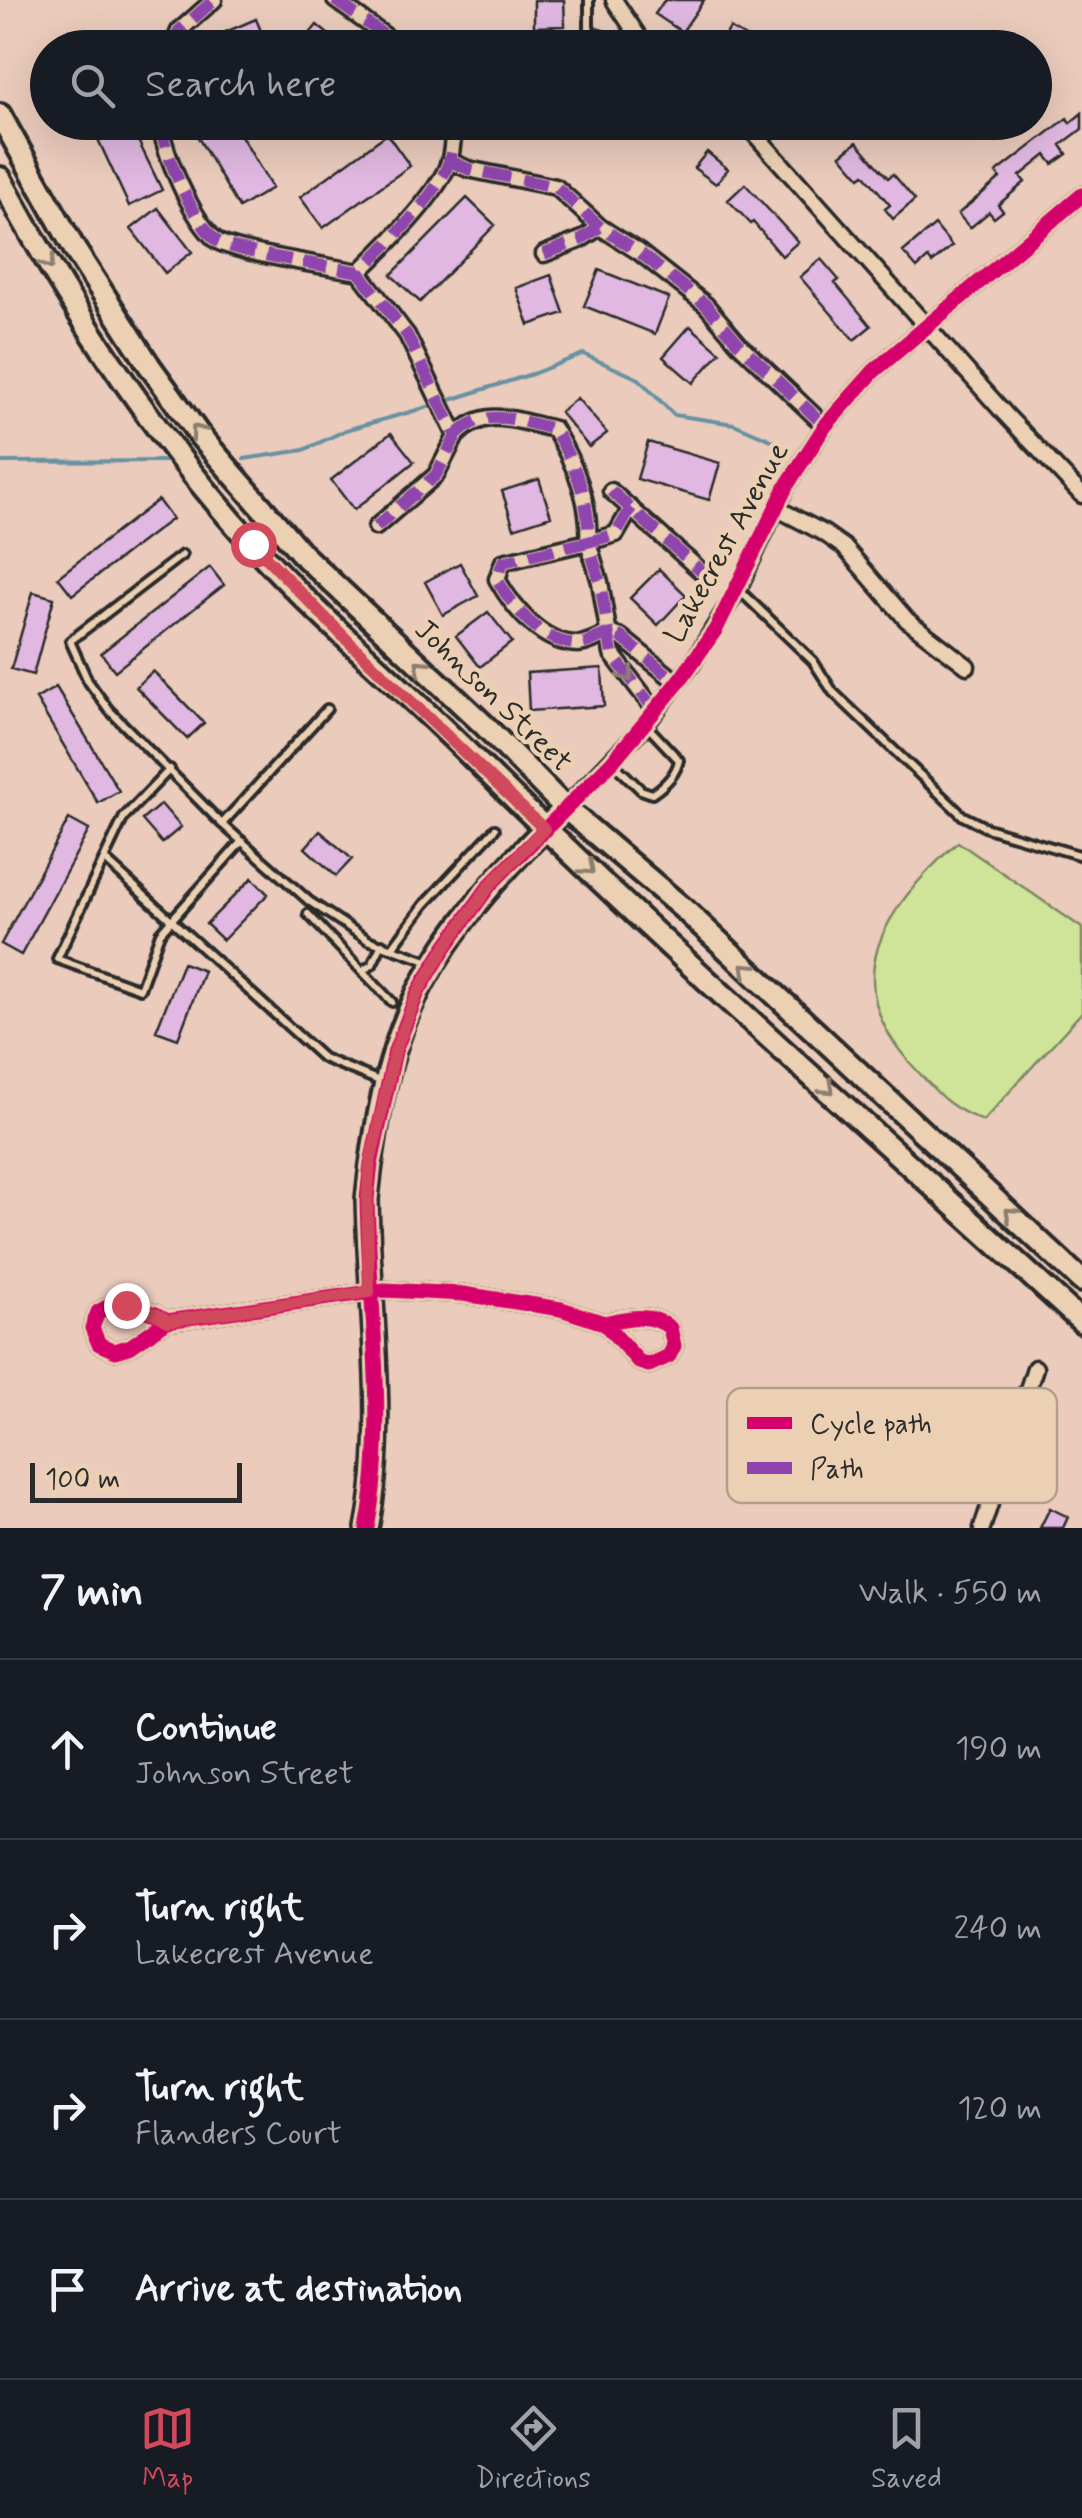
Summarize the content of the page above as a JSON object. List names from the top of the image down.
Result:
{
  "streets": {
    "main road": ["Lakecrest Avenue", "Johnson Street"]
  },
  "crossings": [
    ["Lakecrest Avenue", "Johnson Street"]
  ],
  "legend": ["Cycle path", "Path"],
  "scale_bar": "100 m",
  "page": {
    "search": "Search here",
    "scale": "100 m",
    "heading": ["7 min", "Walk · 550 m"],
    "list": [
      ["Continue", "Johnson Street", "190 m"],
      ["Turn right", "Lakecrest Avenue", "240 m"],
      ["Turn right", "Flanders Court", "120 m"],
      "Arrive at destination"
    ],
    "nav": ["Map", "Directions", "Saved"]
  }
}
